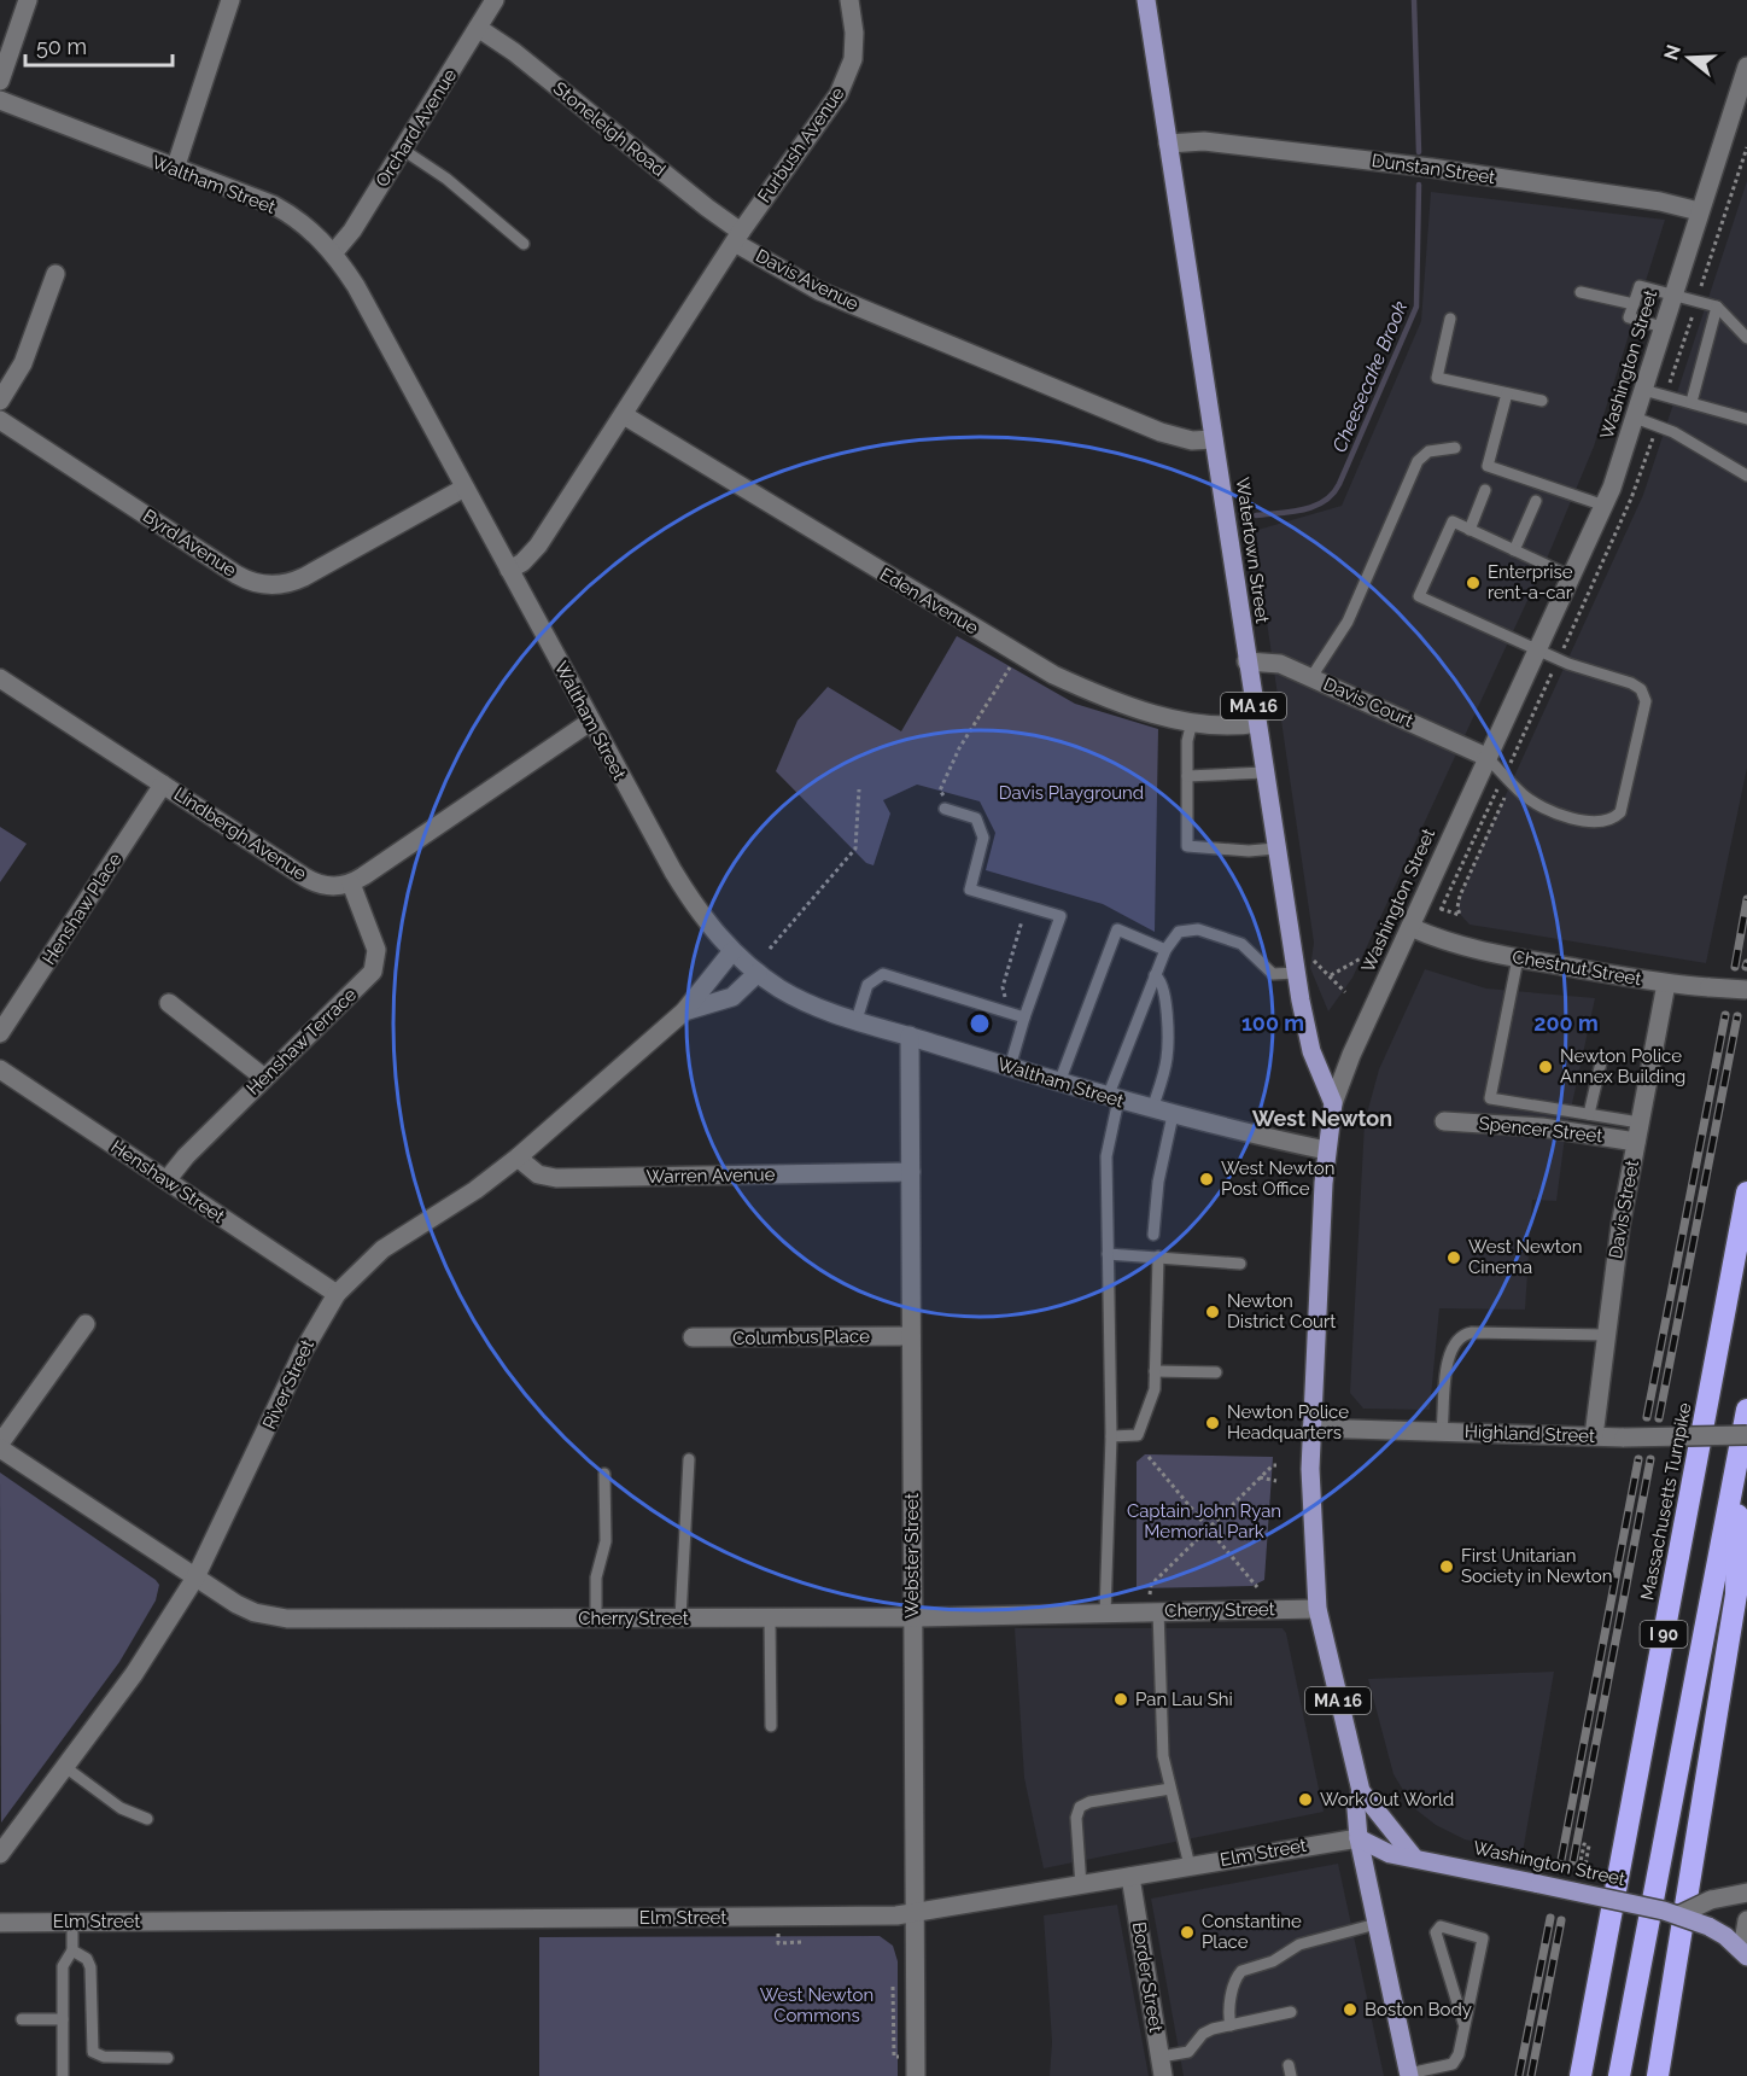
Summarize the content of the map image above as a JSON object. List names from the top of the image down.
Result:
{
  "streets": {
    "highway": ["Massachusetts Turnpike", "I 90"],
    "main road": ["Washington Street", "Watertown Street", "MA 16"],
    "street": [
      "Orchard Avenue",
      "Stoneleigh Road",
      "Furbush Avenue",
      "Dunstan Street",
      "Waltham Street",
      "Davis Avenue",
      "Byrd Avenue",
      "Eden Avenue",
      "Davis Court",
      "Lindbergh Avenue",
      "Henshaw Place",
      "Chestnut Street",
      "Henshaw Terrace",
      "Spencer Street",
      "Warren Avenue",
      "Henshaw Street",
      "Davis Street",
      "Columbus Place",
      "River Street",
      "Highland Street",
      "Webster Street",
      "Cherry Street",
      "Elm Street",
      "Border Street"
    ]
  },
  "crossings": [
    ["Orchard Avenue", "Stoneleigh Road"],
    ["Orchard Avenue", "Waltham Street"],
    ["Stoneleigh Road", "Furbush Avenue"],
    ["Stoneleigh Road", "Davis Avenue"],
    ["Furbush Avenue", "Davis Avenue"],
    ["Dunstan Street", "Washington Street"],
    ["Dunstan Street", "Watertown Street"],
    ["Waltham Street", "Davis Avenue"],
    ["Waltham Street", "Washington Street"],
    ["Waltham Street", "Byrd Avenue"],
    ["Waltham Street", "River Street"],
    ["Waltham Street", "Webster Street"],
    ["Davis Avenue", "Watertown Street"],
    ["Davis Avenue", "Eden Avenue"],
    ["Washington Street", "Watertown Street"],
    ["Washington Street", "Davis Court"],
    ["Washington Street", "Chestnut Street"],
    ["Washington Street", "Highland Street"],
    ["Washington Street", "Cherry Street"],
    ["Washington Street", "Elm Street"],
    ["Watertown Street", "Eden Avenue"],
    ["Watertown Street", "Davis Court"],
    ["Lindbergh Avenue", "Henshaw Place"],
    ["Lindbergh Avenue", "Henshaw Terrace"],
    ["Chestnut Street", "Davis Street"],
    ["Henshaw Terrace", "Henshaw Street"],
    ["Spencer Street", "Davis Street"],
    ["Warren Avenue", "River Street"],
    ["Warren Avenue", "Webster Street"],
    ["Henshaw Street", "River Street"],
    ["Davis Street", "Highland Street"],
    ["Columbus Place", "Webster Street"],
    ["River Street", "Cherry Street"],
    ["Webster Street", "Cherry Street"],
    ["Webster Street", "Elm Street"],
    ["Elm Street", "Border Street"]
  ],
  "districts": ["West Newton"],
  "water": ["Cheesecake Brook"],
  "parks": ["Davis Playground", "Captain John Ryan Memorial Park", "West Newton Commons"],
  "places": [
    "Enterprise rent-a-car",
    "Newton Police Annex Building",
    "West Newton Post Office",
    "West Newton Cinema",
    "Newton District Court",
    "Newton Police Headquarters",
    "First Unitarian Society in Newton",
    "Pan Lau Shi",
    "Work Out World",
    "Constantine Place",
    "Boston Body"
  ],
  "scale_bar": "50 m",
  "north": "left",
  "rings": ["100 m", "200 m"]
}
